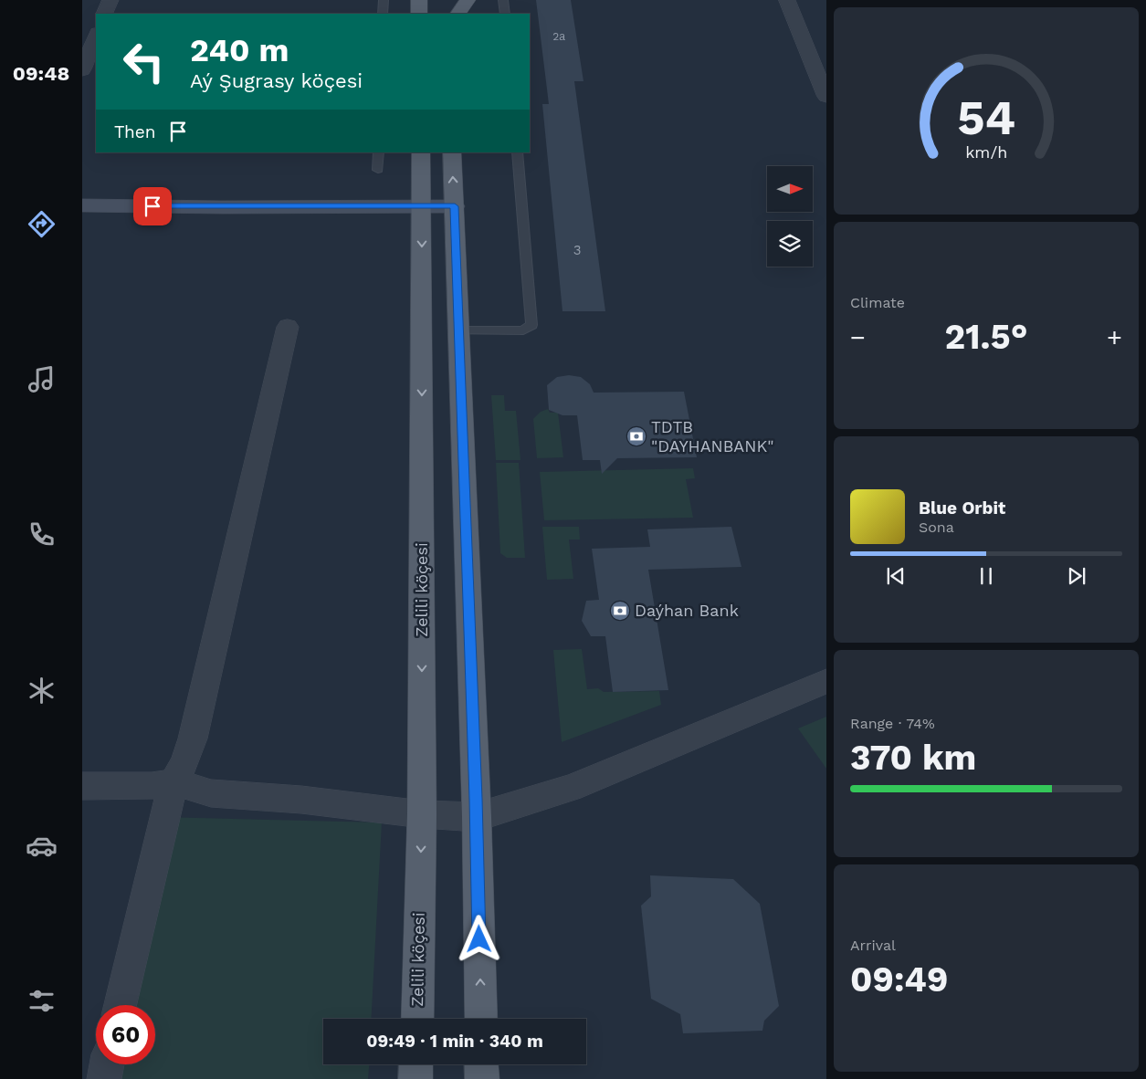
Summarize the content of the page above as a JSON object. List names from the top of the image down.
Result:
{
  "streets": {
    "main road": ["Zelili köçesi"]
  },
  "places": {
    "bank": ["TDTB \"DAYHANBANK\"", "Daýhan Bank"]
  },
  "house_numbers": ["2а", "3"],
  "north": "right",
  "page": {
    "tabs": "09:48",
    "turn": ["240 m", "Aý Şugrasy köçesi"],
    "then": "Then",
    "tile": [
      "Climate",
      ["Range · 74%", "370 km"],
      ["Arrival", "09:49"]
    ],
    "heat": ["−", "21.5°", "+"],
    "song": ["Blue Orbit", "Sona"],
    "limit": "60",
    "trip": "09:49 · 1 min · 340 m",
    "gauge": ["54", "km/h"]
  }
}
